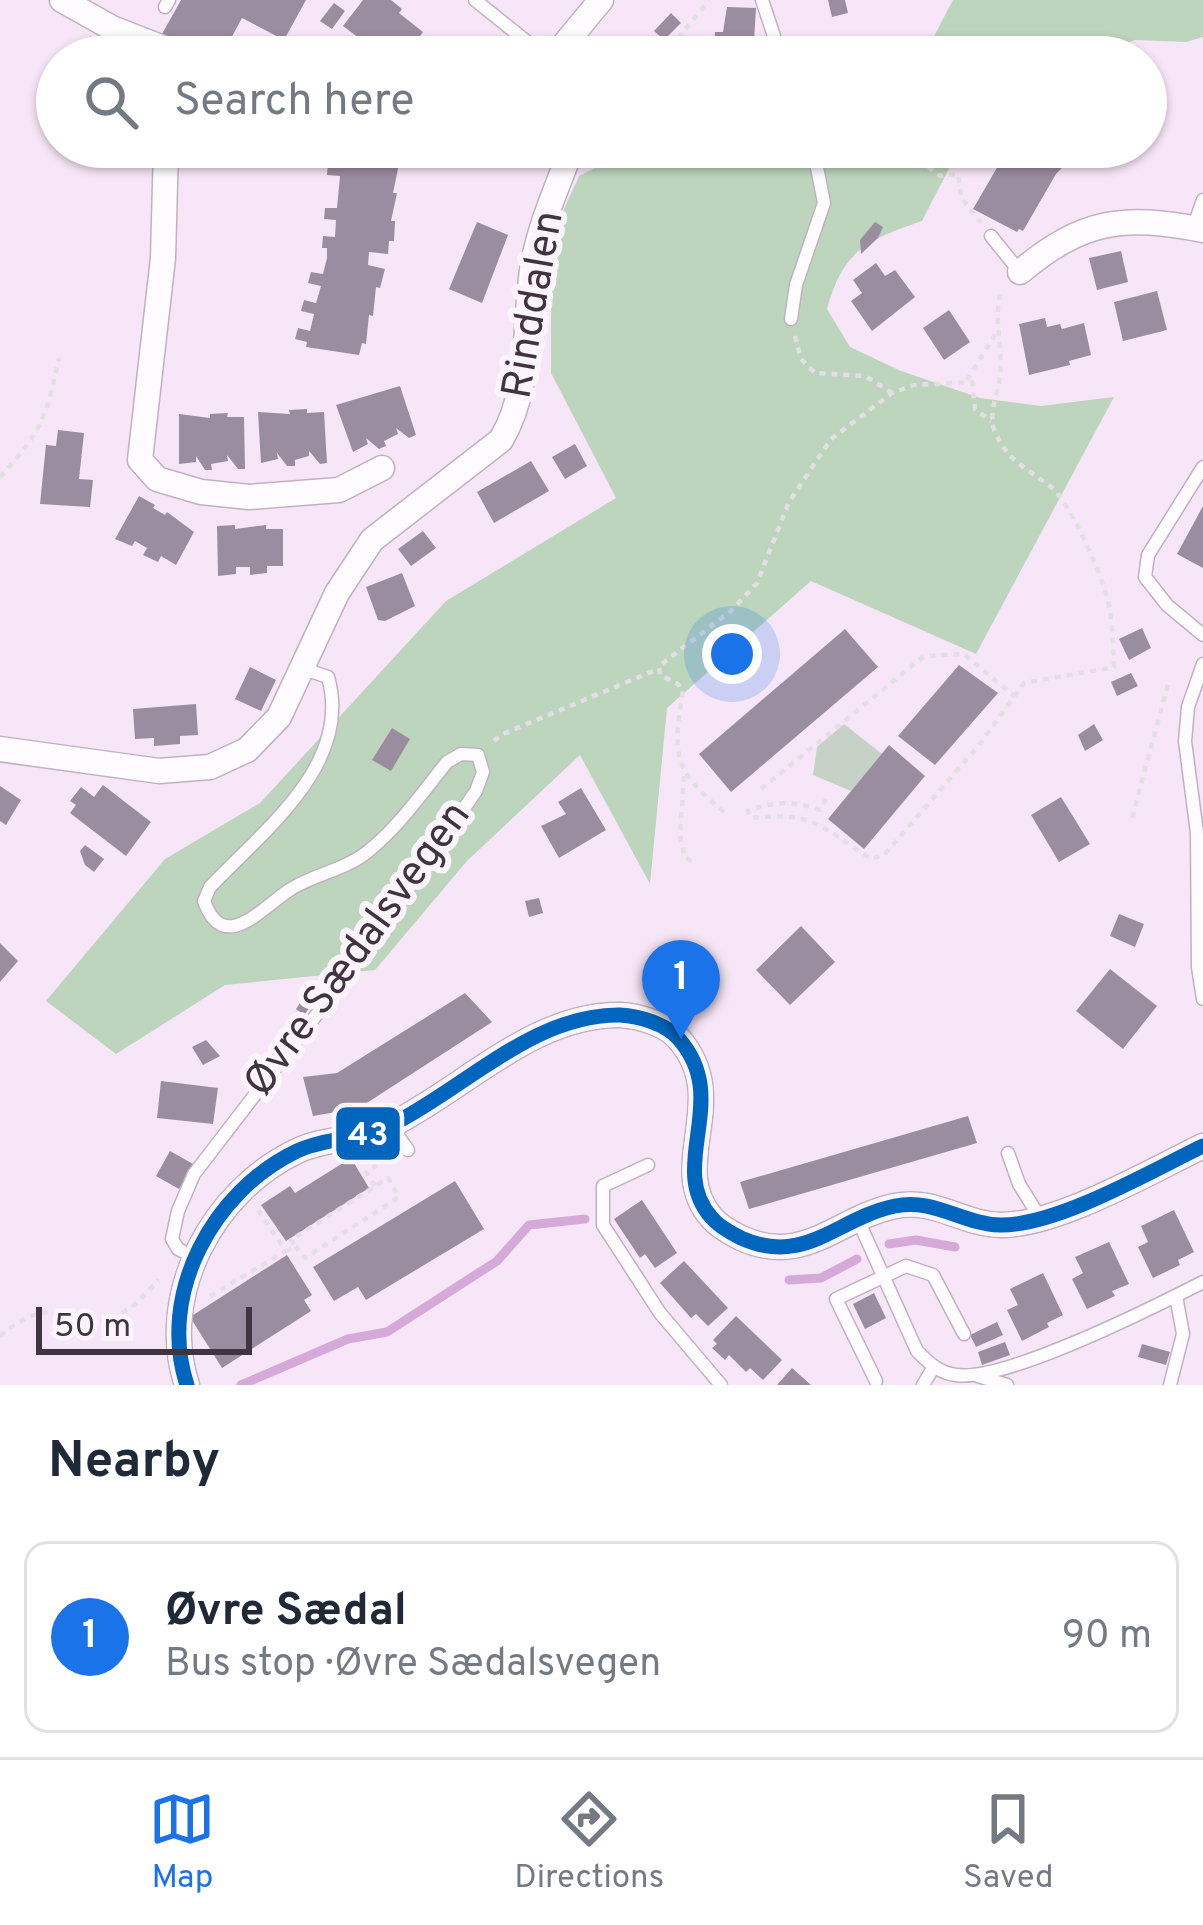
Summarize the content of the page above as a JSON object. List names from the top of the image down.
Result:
{
  "streets": {
    "street": ["Rinddalen", "Øvre Sædalsvegen"]
  },
  "crossings": [
    ["Rinddalen", "Øvre Sædalsvegen"]
  ],
  "lines": ["transit line 43"],
  "scale_bar": "50 m",
  "page": {
    "search": "Search here",
    "pins": "1",
    "scale": "50 m",
    "heading": "Nearby",
    "list": [
      {
        "mark": "1",
        "name": "Øvre Sædal",
        "note": "Bus stop · Øvre Sædalsvegen",
        "value": "90 m"
      }
    ],
    "nav": ["Map", "Directions", "Saved"]
  }
}
